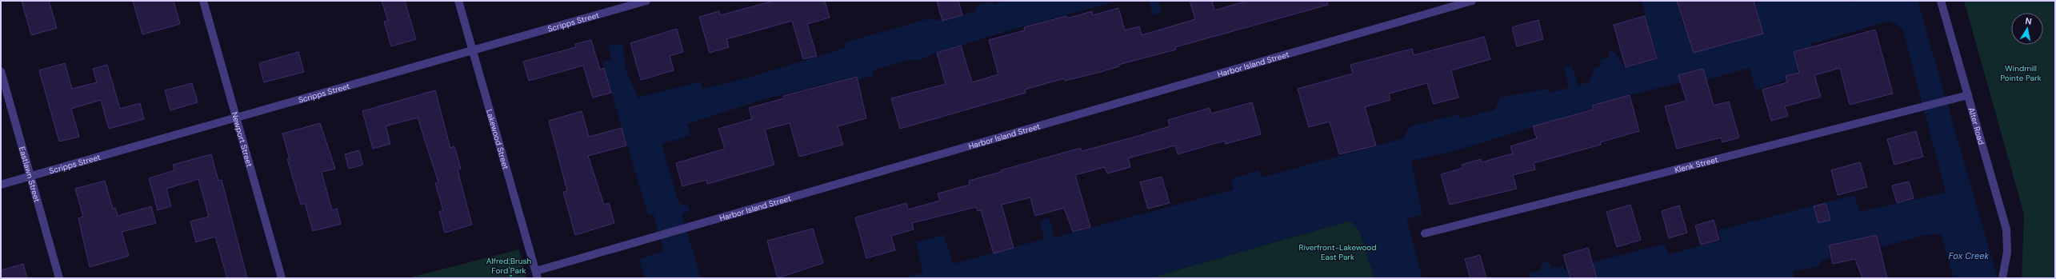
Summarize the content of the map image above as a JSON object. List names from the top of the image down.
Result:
{
  "streets": {
    "street": [
      "Scripps Street",
      "Harbor Island Street",
      "Alter Road",
      "Newport Street",
      "Lakewood Street",
      "Klenk Street",
      "Eastlawn Street"
    ]
  },
  "crossings": [
    ["Scripps Street", "Newport Street"],
    ["Scripps Street", "Lakewood Street"],
    ["Scripps Street", "Eastlawn Street"],
    ["Harbor Island Street", "Lakewood Street"],
    ["Alter Road", "Klenk Street"]
  ],
  "water": ["Fox Creek"],
  "parks": ["Windmill Pointe Park", "Riverfront-Lakewood East Park", "Alfred Brush Ford Park"],
  "north": "top"
}
